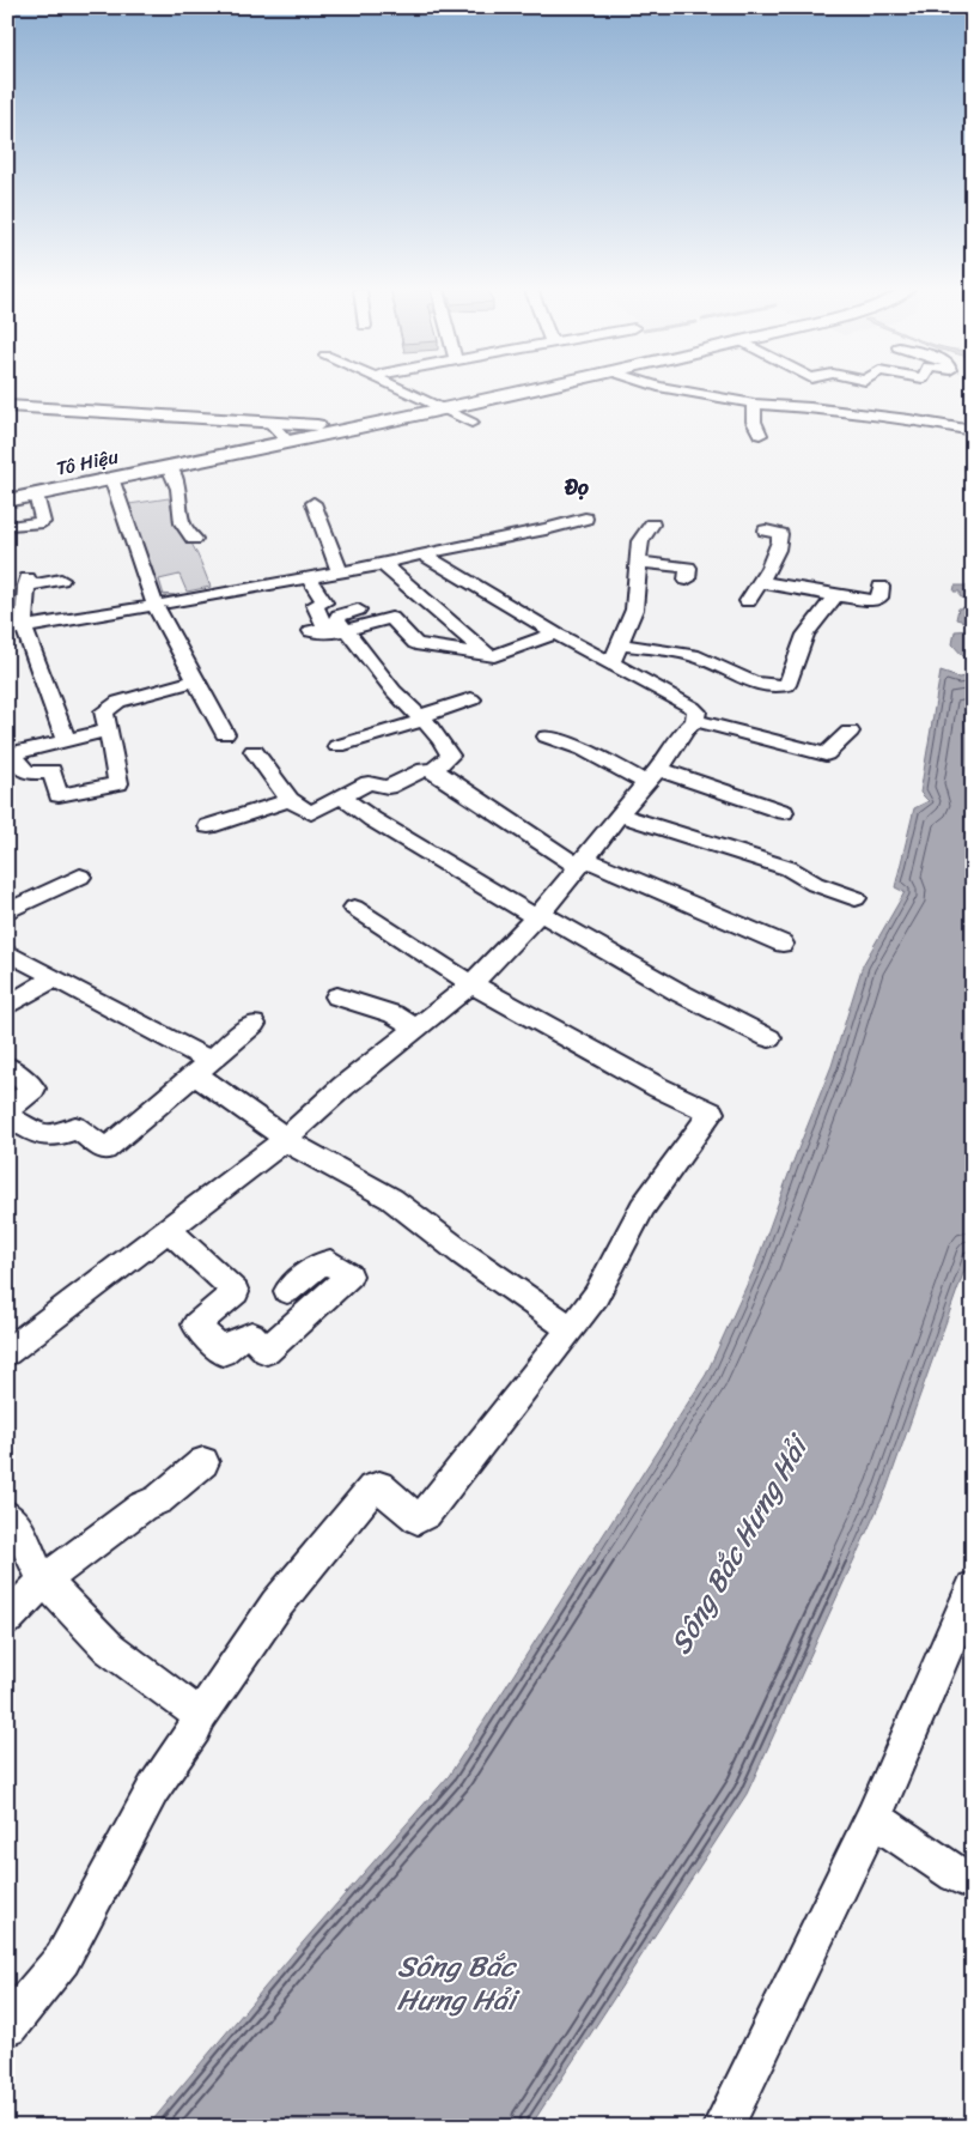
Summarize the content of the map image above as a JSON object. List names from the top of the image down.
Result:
{
  "streets": {
    "main road": ["Tô Hiệu"]
  },
  "districts": ["Đọ"],
  "water": ["Sông Bắc Hưng Hải"]
}
